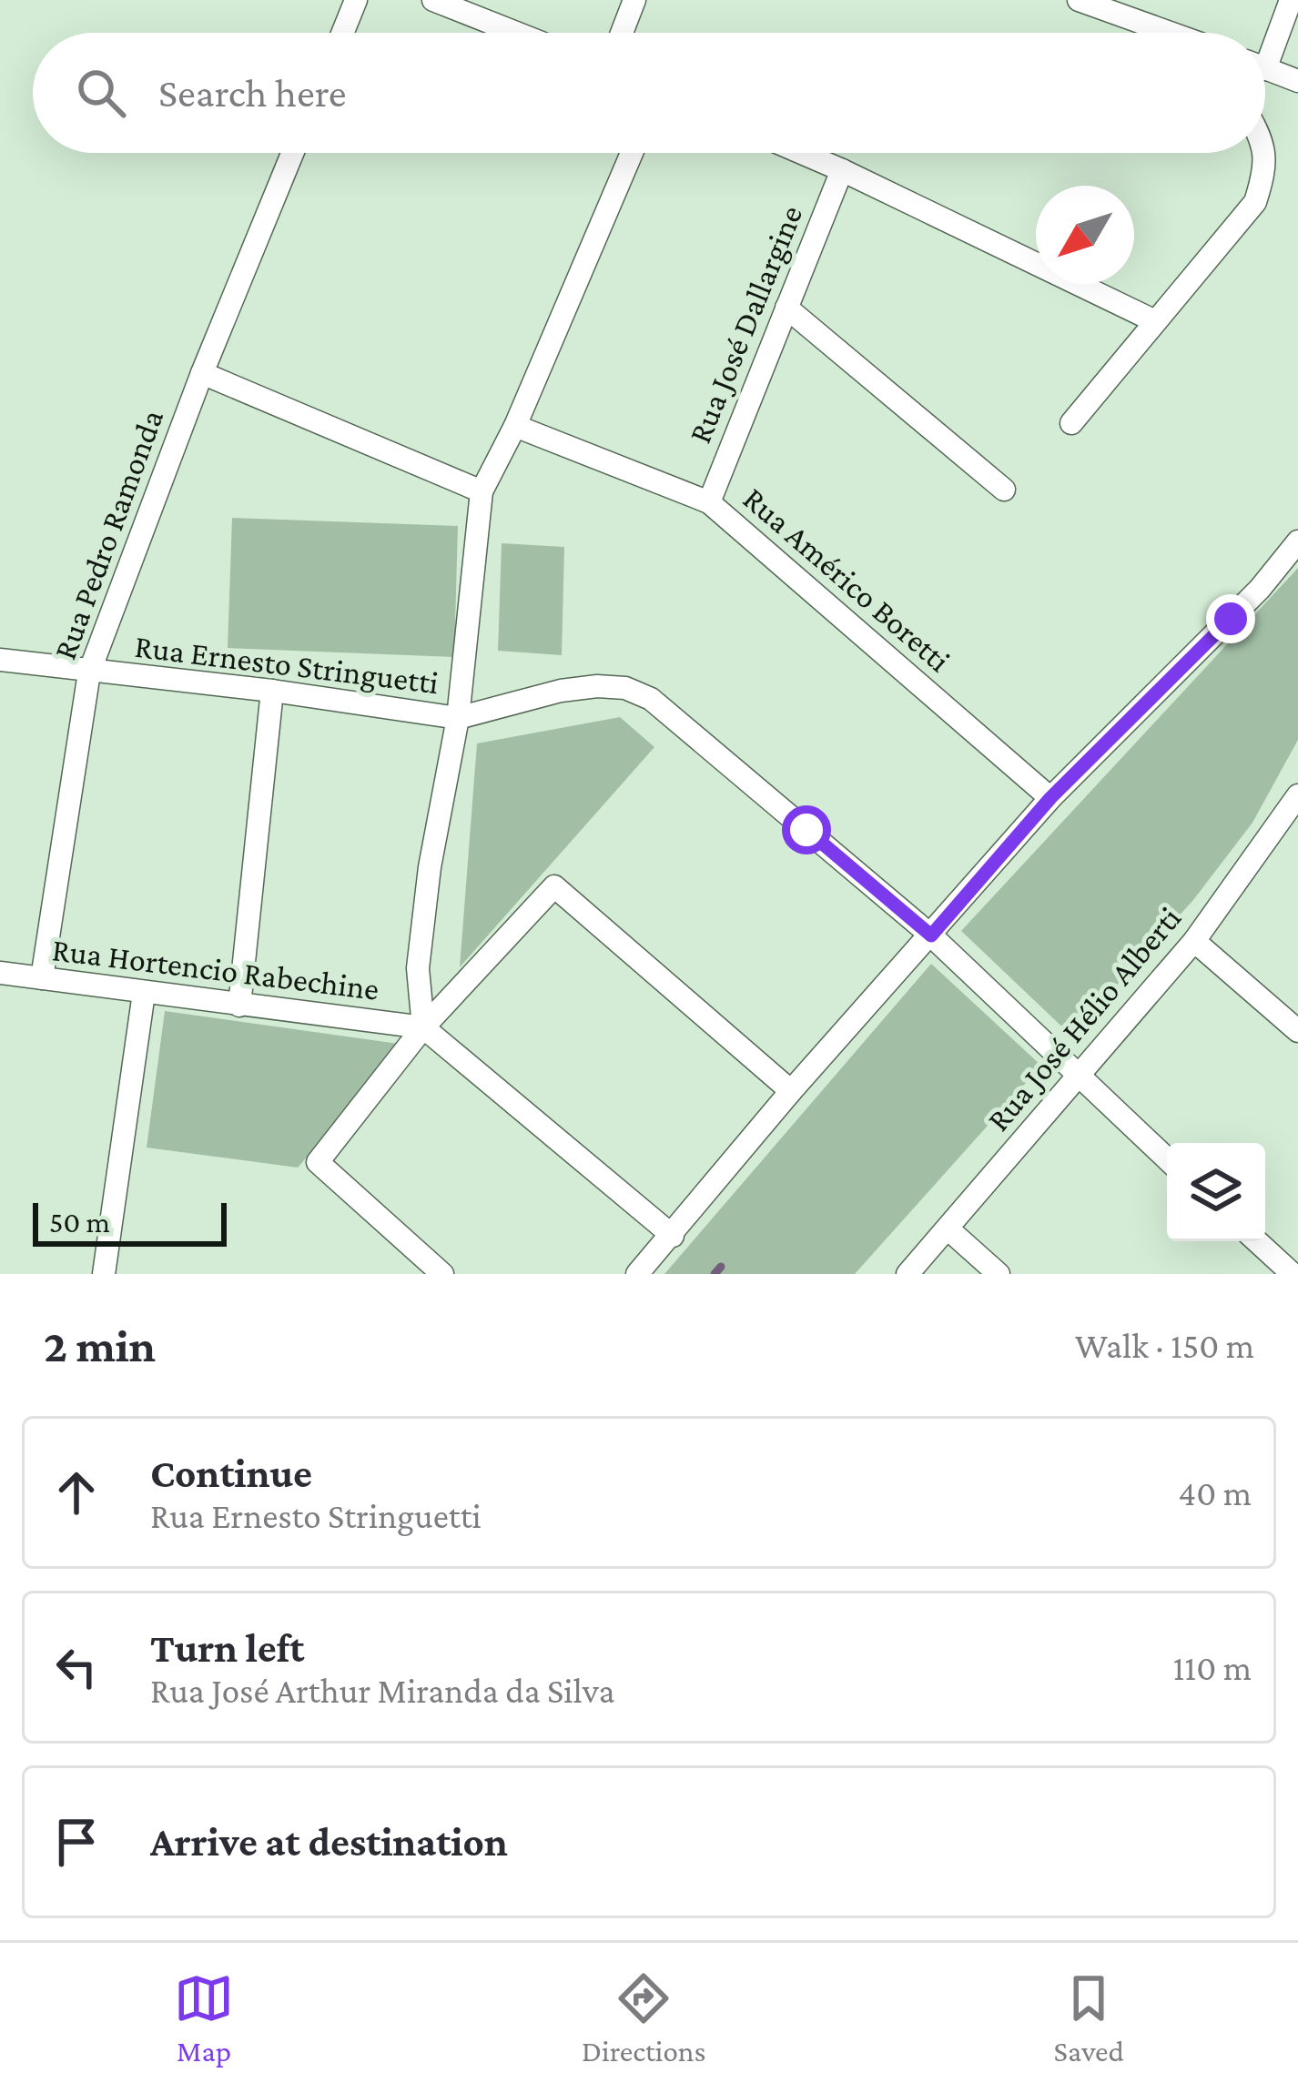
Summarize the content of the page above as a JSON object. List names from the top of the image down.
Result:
{
  "streets": {
    "street": [
      "Rua José Dallargine",
      "Rua Pedro Ramonda",
      "Rua Américo Boretti",
      "Rua Ernesto Stringuetti",
      "Rua Hortencio Rabechine",
      "Rua José Hélio Alberti"
    ]
  },
  "crossings": [
    ["Rua José Dallargine", "Rua Américo Boretti"],
    ["Rua Pedro Ramonda", "Rua Ernesto Stringuetti"],
    ["Rua Pedro Ramonda", "Rua Hortencio Rabechine"],
    ["Rua Ernesto Stringuetti", "Rua José Hélio Alberti"]
  ],
  "scale_bar": "50 m",
  "north": "bottom left",
  "page": {
    "search": "Search here",
    "scale": "50 m",
    "heading": ["2 min", "Walk · 150 m"],
    "list": [
      ["Continue", "Rua Ernesto Stringuetti", "40 m"],
      ["Turn left", "Rua José Arthur Miranda da Silva", "110 m"],
      "Arrive at destination"
    ],
    "nav": ["Map", "Directions", "Saved"]
  }
}
